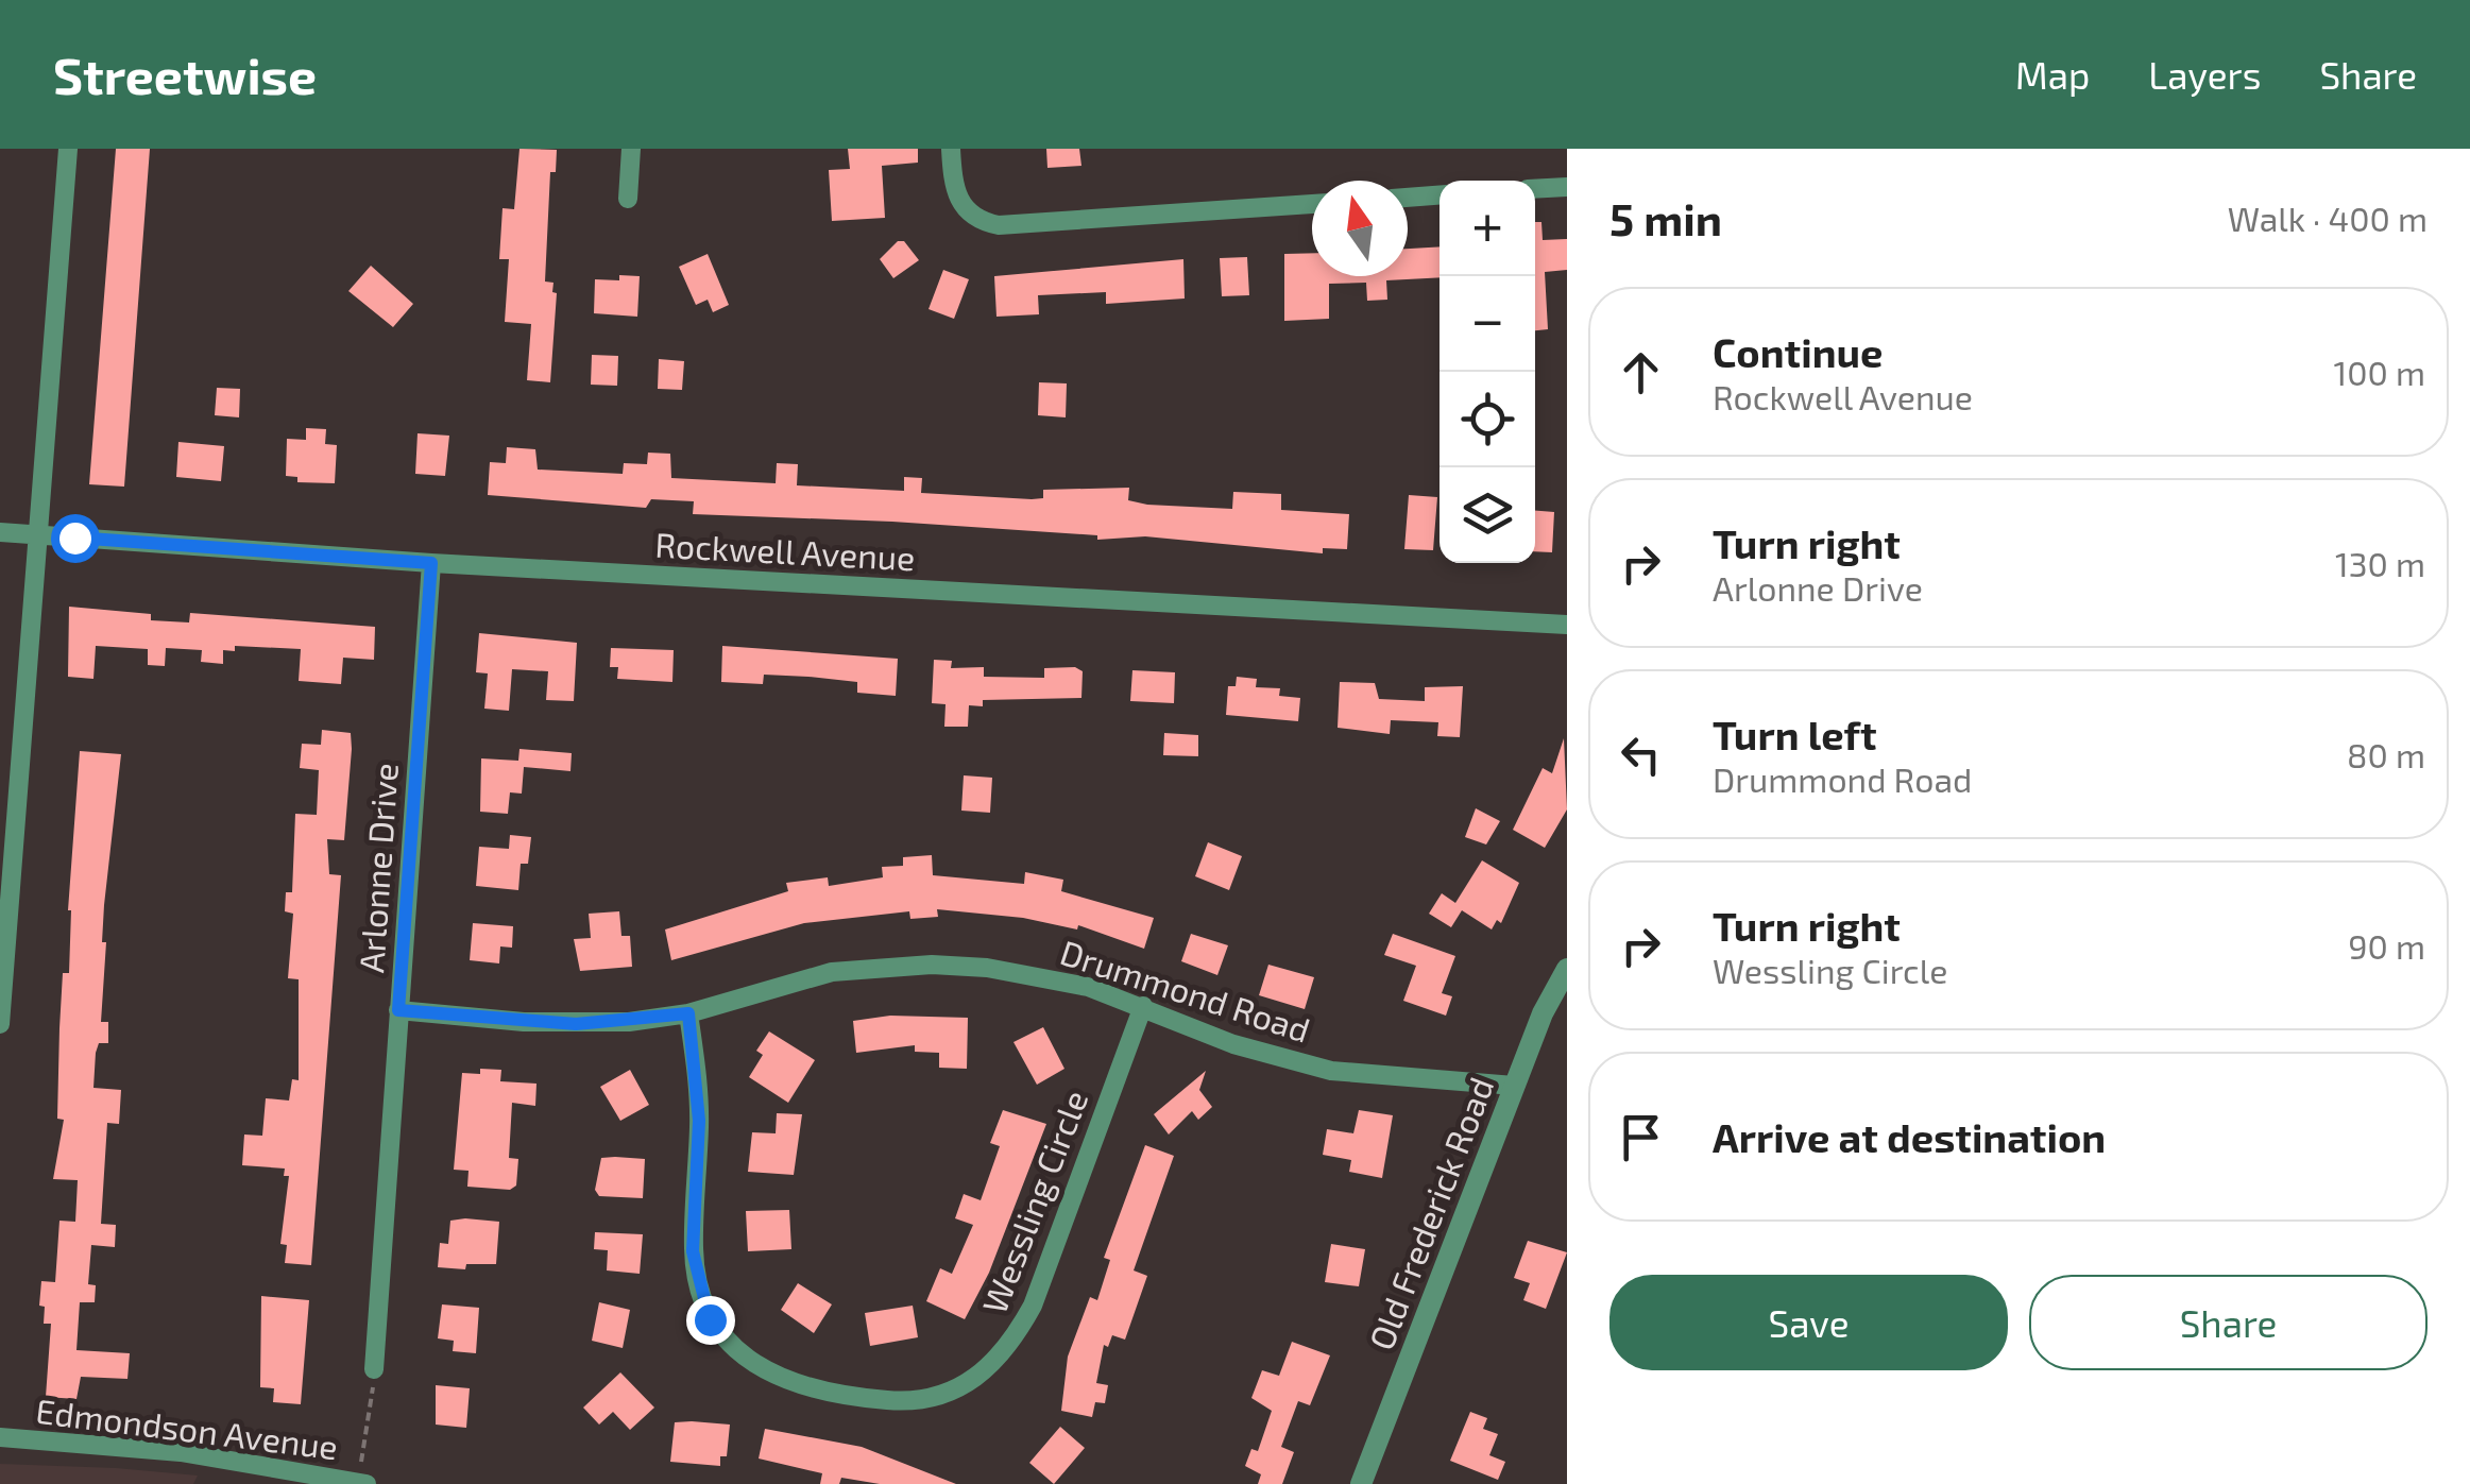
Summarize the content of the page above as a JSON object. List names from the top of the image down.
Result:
{
  "streets": {
    "street": [
      "Rockwell Avenue",
      "Arlonne Drive",
      "Drummond Road",
      "Wessling Circle",
      "Old Frederick Road",
      "Edmondson Avenue"
    ]
  },
  "crossings": [
    ["Rockwell Avenue", "Arlonne Drive"],
    ["Arlonne Drive", "Drummond Road"],
    ["Drummond Road", "Wessling Circle"],
    ["Drummond Road", "Old Frederick Road"]
  ],
  "north": "top",
  "page": {
    "header": "Streetwise",
    "nav": ["Map", "Layers", "Share"],
    "heading": ["5 min", "Walk · 400 m"],
    "map_buttons": ["+", "−"],
    "list": [
      ["Continue", "Rockwell Avenue", "100 m"],
      ["Turn right", "Arlonne Drive", "130 m"],
      ["Turn left", "Drummond Road", "80 m"],
      ["Turn right", "Wessling Circle", "90 m"],
      "Arrive at destination"
    ],
    "buttons": ["Save", "Share"]
  }
}
